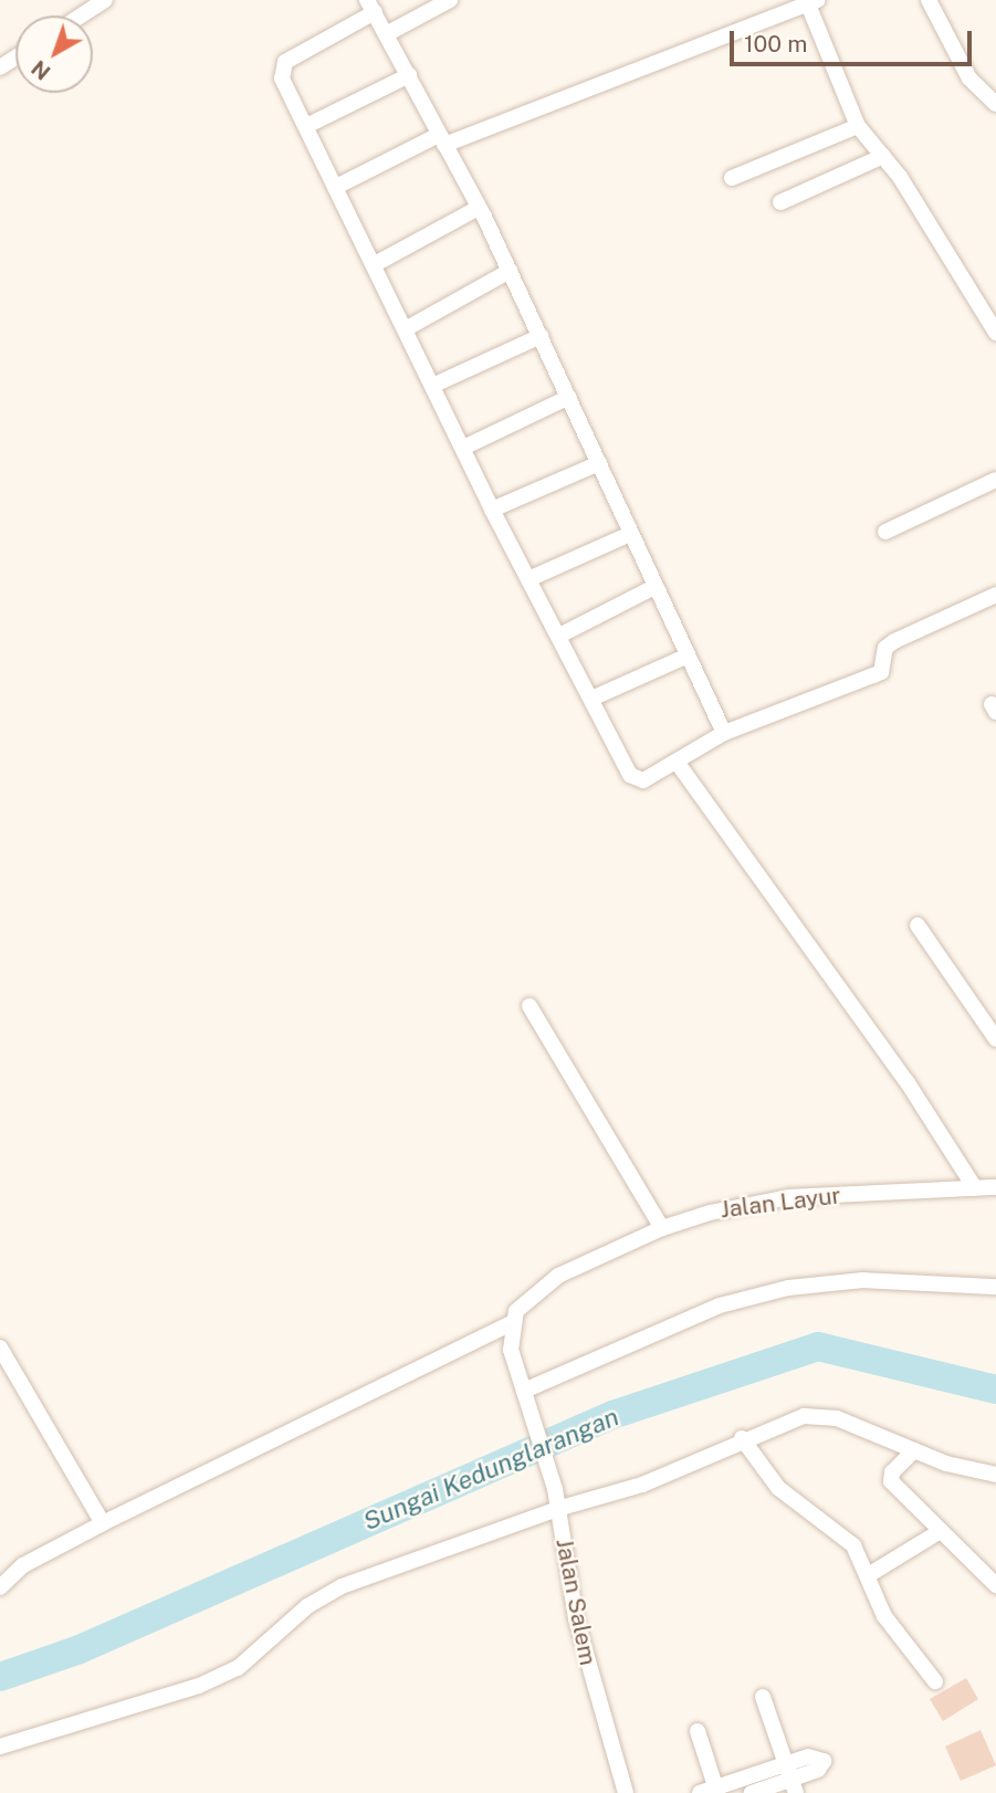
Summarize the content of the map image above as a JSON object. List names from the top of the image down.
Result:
{
  "streets": {
    "street": ["Jalan Layur", "Jalan Salem"]
  },
  "crossings": [
    ["Jalan Layur", "Jalan Salem"]
  ],
  "water": ["Sungai Kedunglarangan"],
  "scale_bar": "100 m",
  "north": "bottom left"
}
